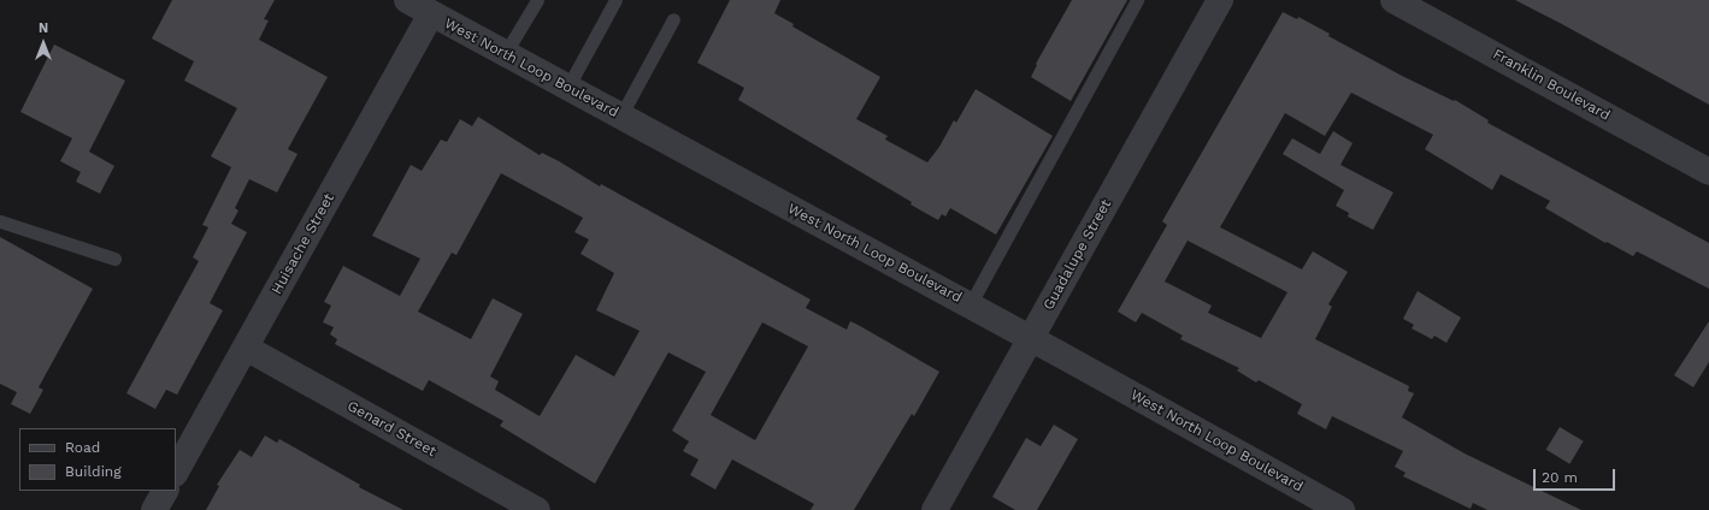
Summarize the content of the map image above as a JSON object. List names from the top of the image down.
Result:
{
  "streets": {
    "street": [
      "West North Loop Boulevard",
      "Franklin Boulevard",
      "Huisache Street",
      "Guadalupe Street",
      "Genard Street"
    ]
  },
  "crossings": [
    ["West North Loop Boulevard", "Huisache Street"],
    ["West North Loop Boulevard", "Guadalupe Street"],
    ["Huisache Street", "Genard Street"]
  ],
  "legend": ["Road", "Building"],
  "scale_bar": "20 m",
  "north": "top"
}
